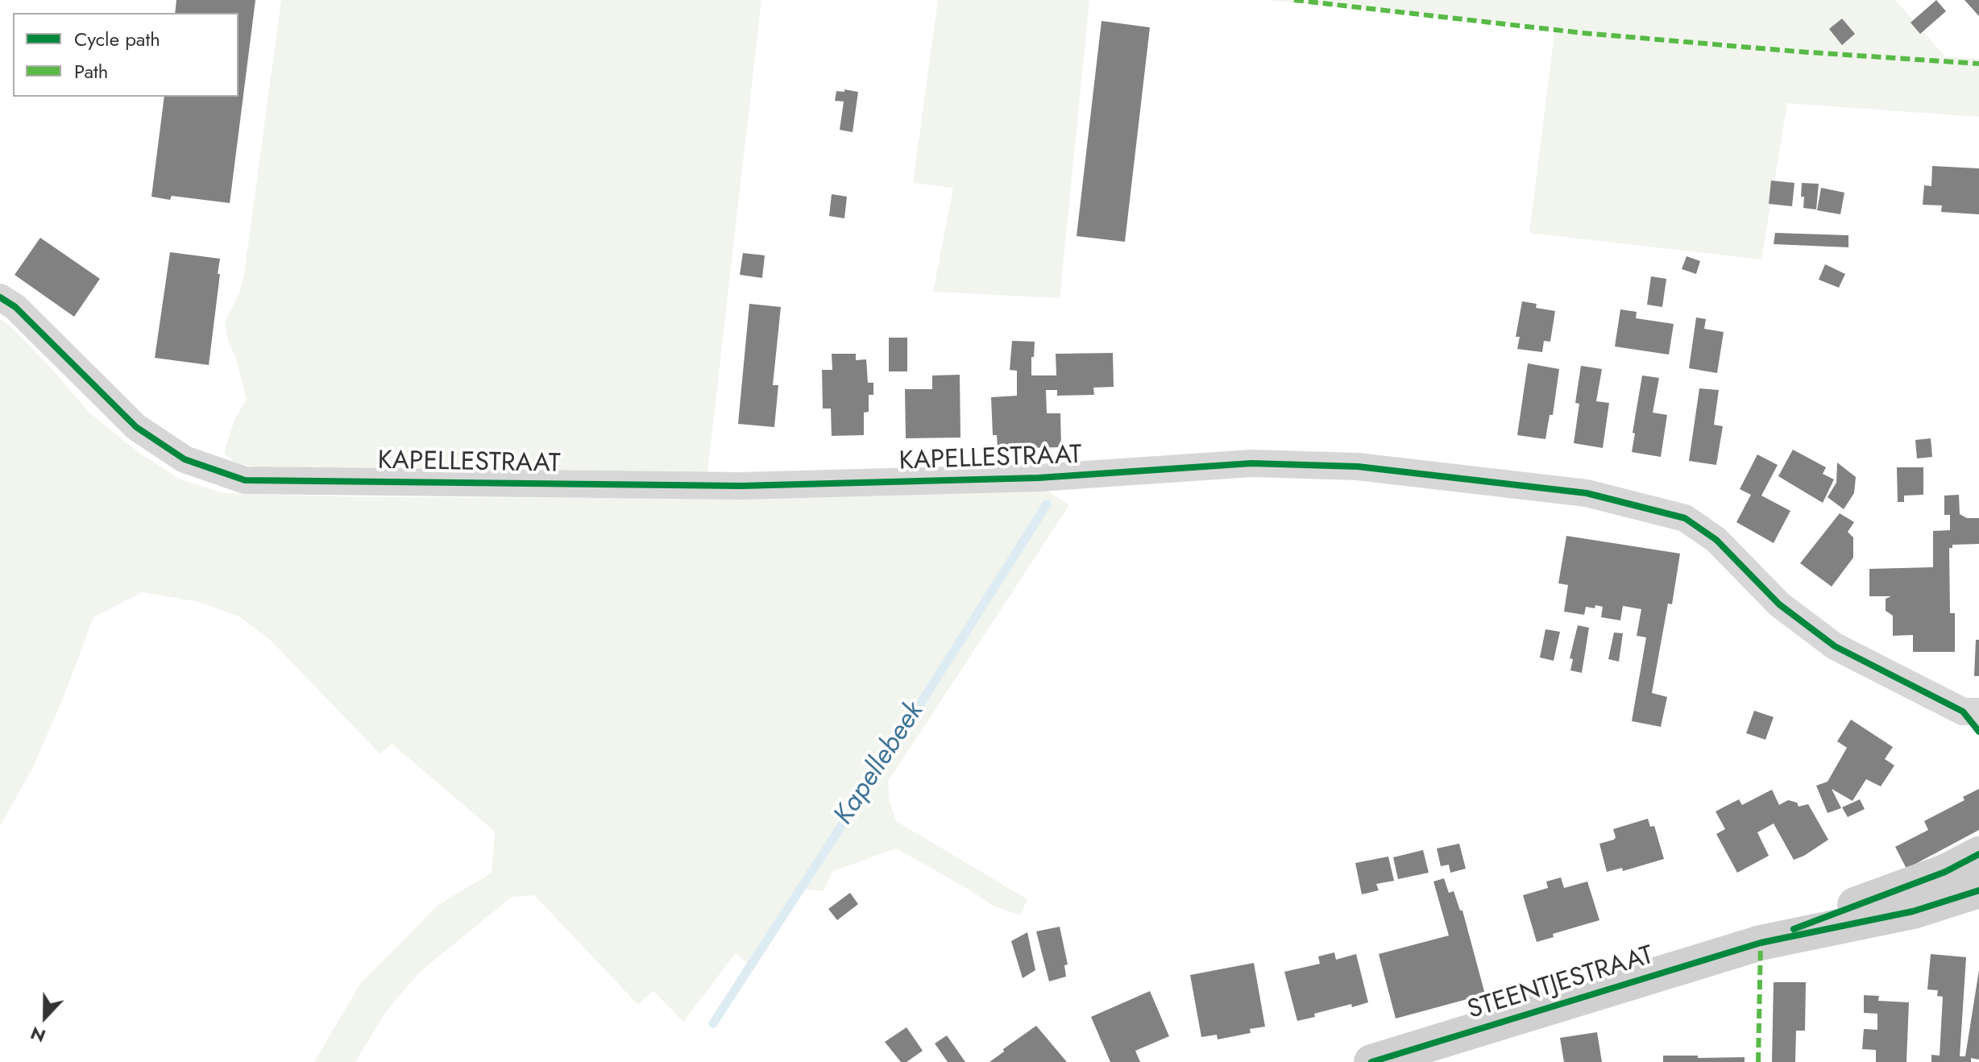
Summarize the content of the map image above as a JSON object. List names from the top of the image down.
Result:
{
  "streets": {
    "street": ["KAPELLESTRAAT", "STEENTJESTRAAT"]
  },
  "water": ["Kapellebeek"],
  "legend": ["Cycle path", "Path"],
  "north": "bottom"
}
